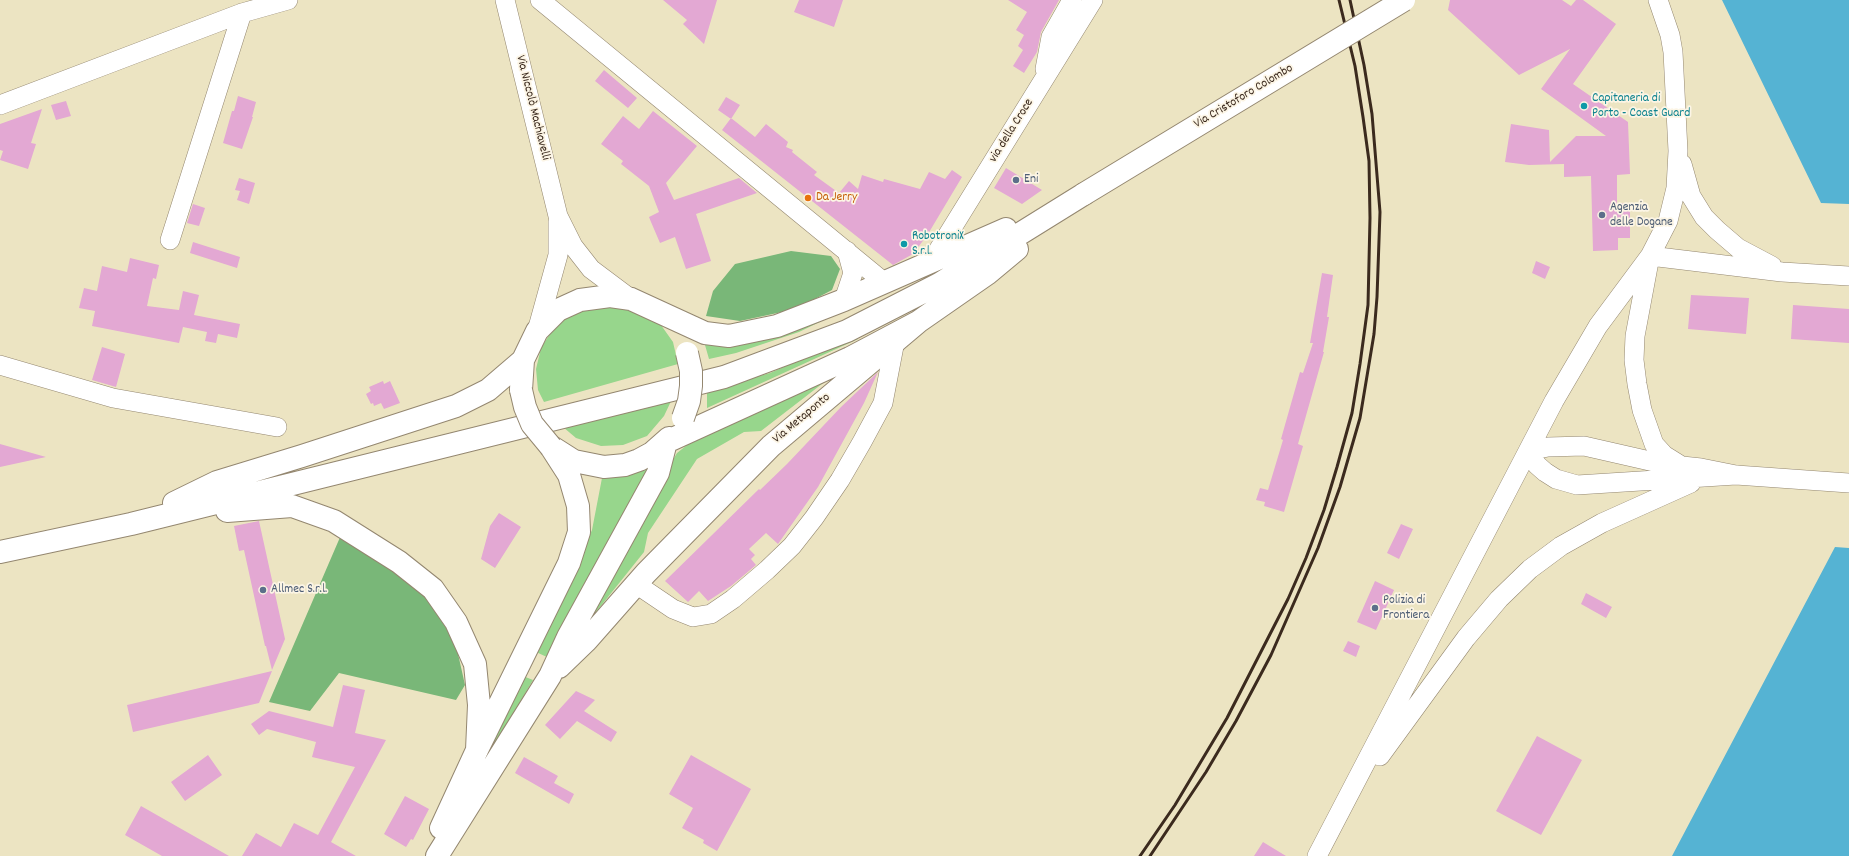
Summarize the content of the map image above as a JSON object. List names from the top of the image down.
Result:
{
  "streets": {
    "main road": ["Via Cristoforo Colombo", "Via Metaponto"],
    "street": ["Via Niccolò Machiavelli", "via della Croce"]
  },
  "crossings": [
    ["Via Cristoforo Colombo", "Via Metaponto"]
  ],
  "places": [
    "Capitaneria di Porto - Coast Guard",
    "Eni",
    "Da Jerry",
    "Agenzia delle Dogane",
    "RobotroniX S.r.l.",
    "Allmec S.r.l.",
    "Polizia di Frontiera"
  ]
}
